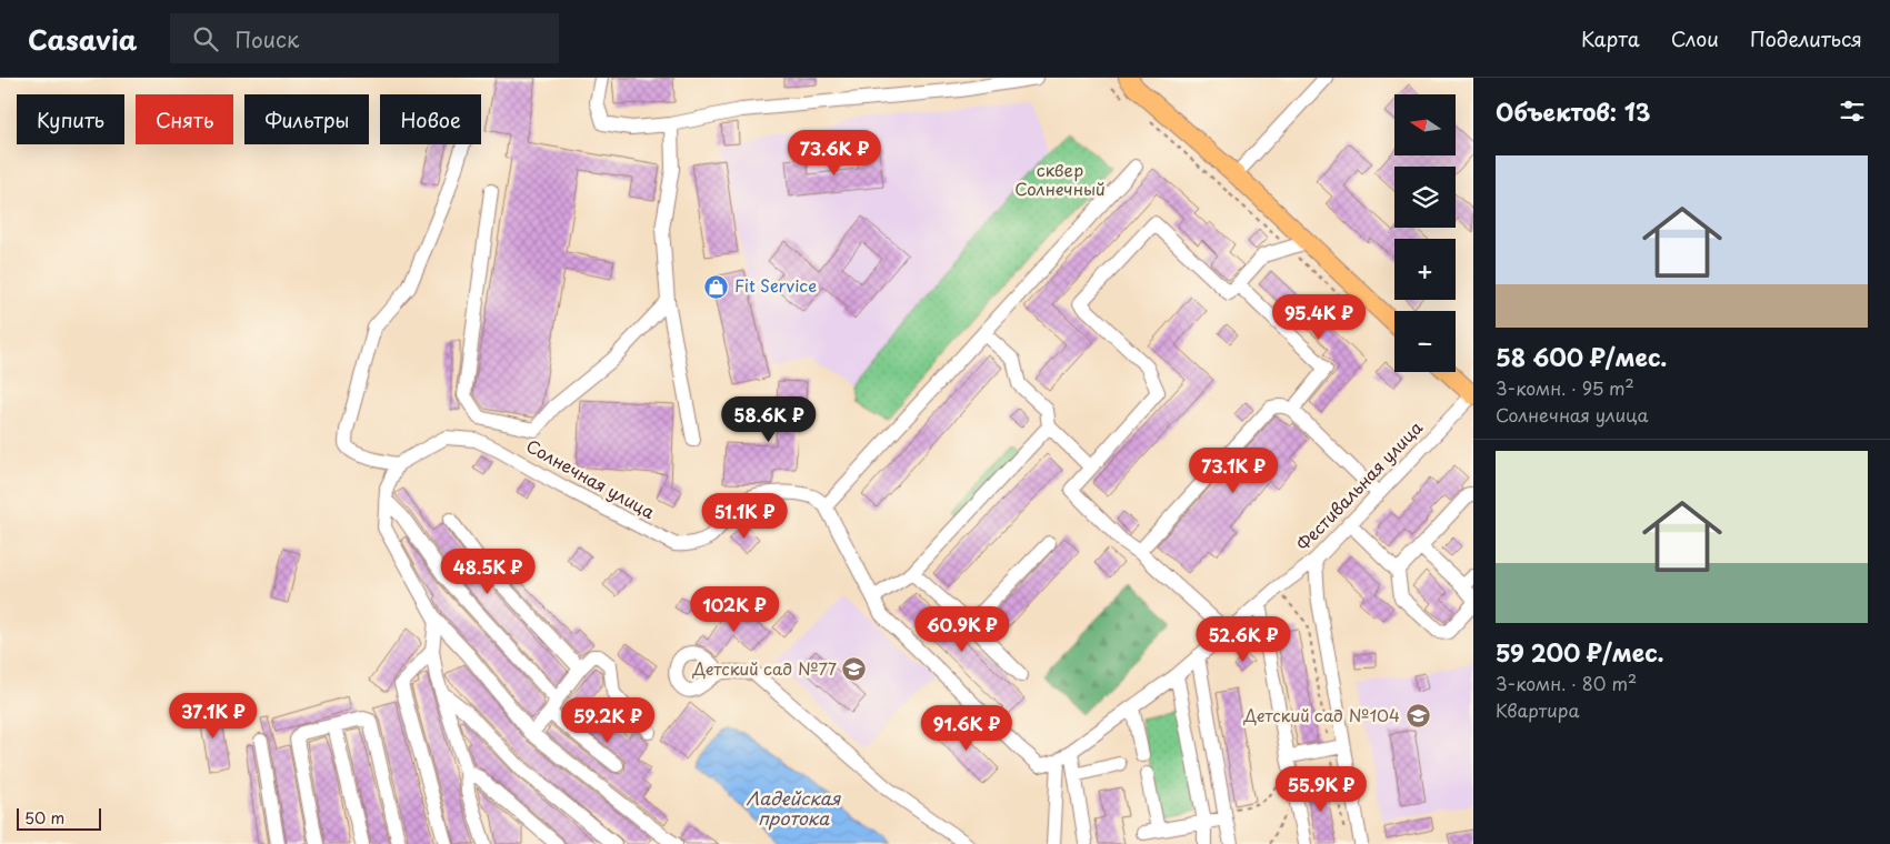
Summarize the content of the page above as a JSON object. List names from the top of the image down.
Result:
{
  "streets": {
    "street": ["Солнечная улица", "Фестивальная улица"]
  },
  "water": ["Ладейская протока"],
  "parks": ["сквер Солнечный"],
  "places": {
    "shop": ["Fit Service"],
    "school or university": ["Детский сад №77", "Детский сад №104"]
  },
  "scale_bar": "50 m",
  "north": "left",
  "page": {
    "header": "Casavia",
    "search": "Поиск",
    "nav": ["Карта", "Слои", "Поделиться"],
    "heading": "Объектов: 13",
    "map_buttons": ["+", "−"],
    "chip": [
      "Купить",
      "Снять",
      "Фильтры",
      "Новое"
    ],
    "price": [
      "73.6K ₽",
      "95.4K ₽",
      "58.6K ₽",
      "73.1K ₽",
      "51.1K ₽",
      "48.5K ₽",
      "102K ₽",
      "60.9K ₽",
      "52.6K ₽",
      "37.1K ₽",
      "59.2K ₽",
      "91.6K ₽",
      "55.9K ₽"
    ],
    "list": [
      {
        "name": "58 600 ₽/мес.",
        "note": "3-комн. · 95 m² · Солнечная улица"
      },
      {
        "name": "59 200 ₽/мес.",
        "note": "3-комн. · 80 m² · Квартира"
      }
    ],
    "scale": "50 m"
  }
}
